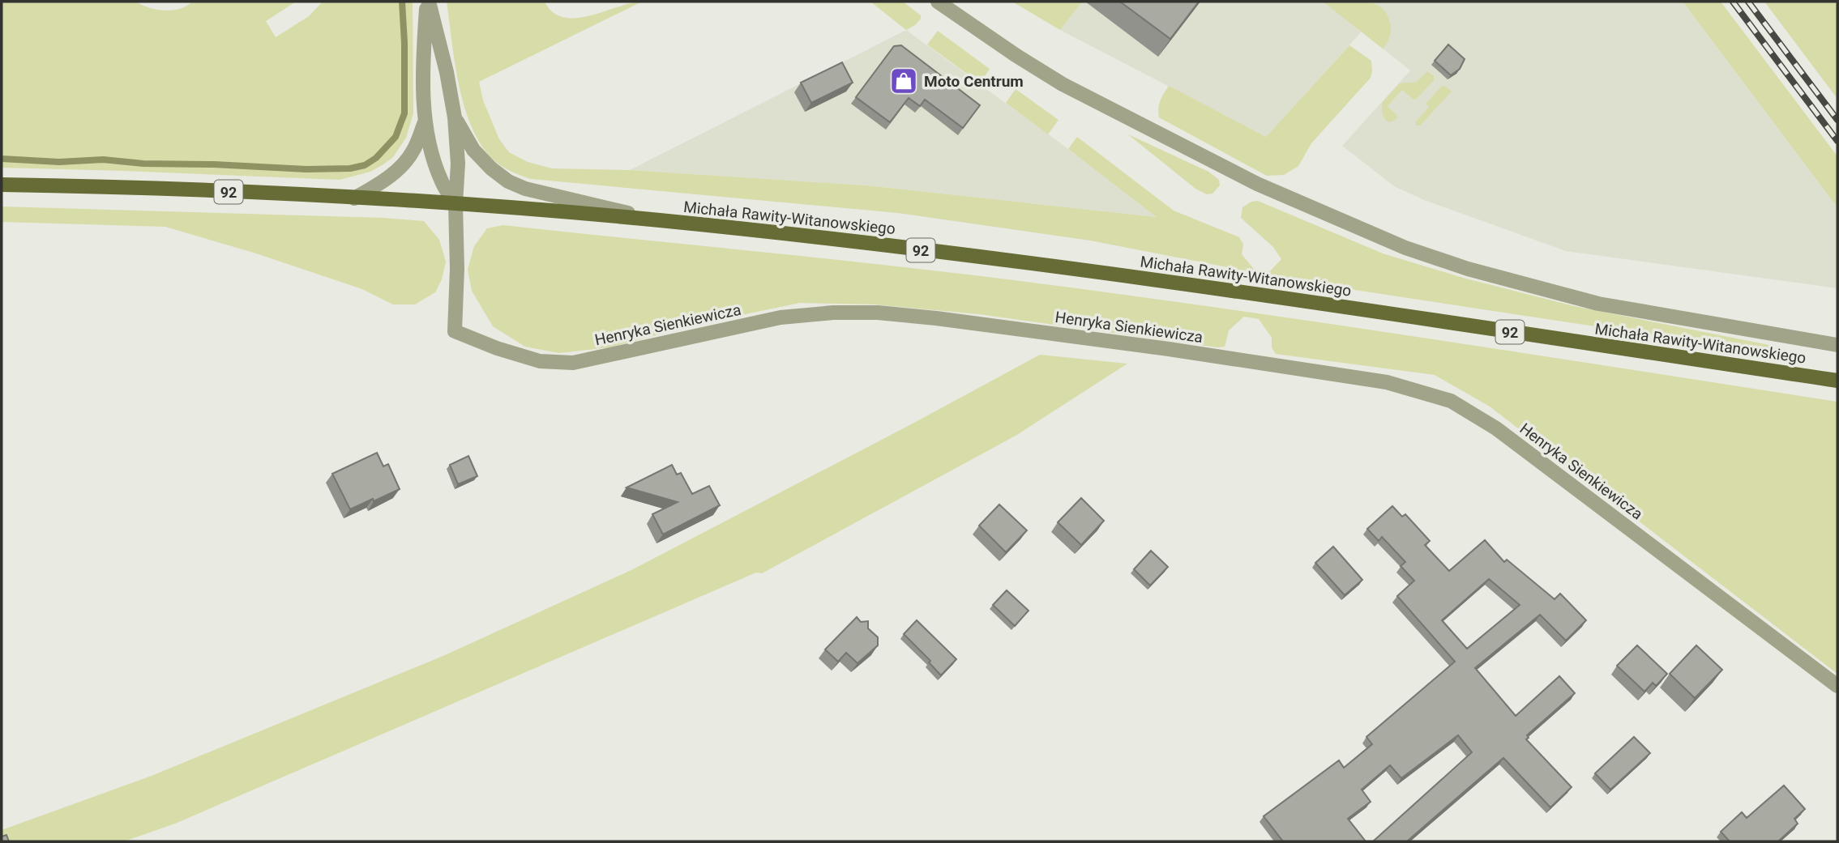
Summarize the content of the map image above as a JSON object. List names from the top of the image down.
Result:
{
  "streets": {
    "main road": ["92", "Michała Rawity-Witanowskiego"],
    "street": ["Henryka Sienkiewicza"]
  },
  "crossings": [
    ["Michała Rawity-Witanowskiego", "Henryka Sienkiewicza"]
  ],
  "places": {
    "shop": ["Moto Centrum"]
  }
}
